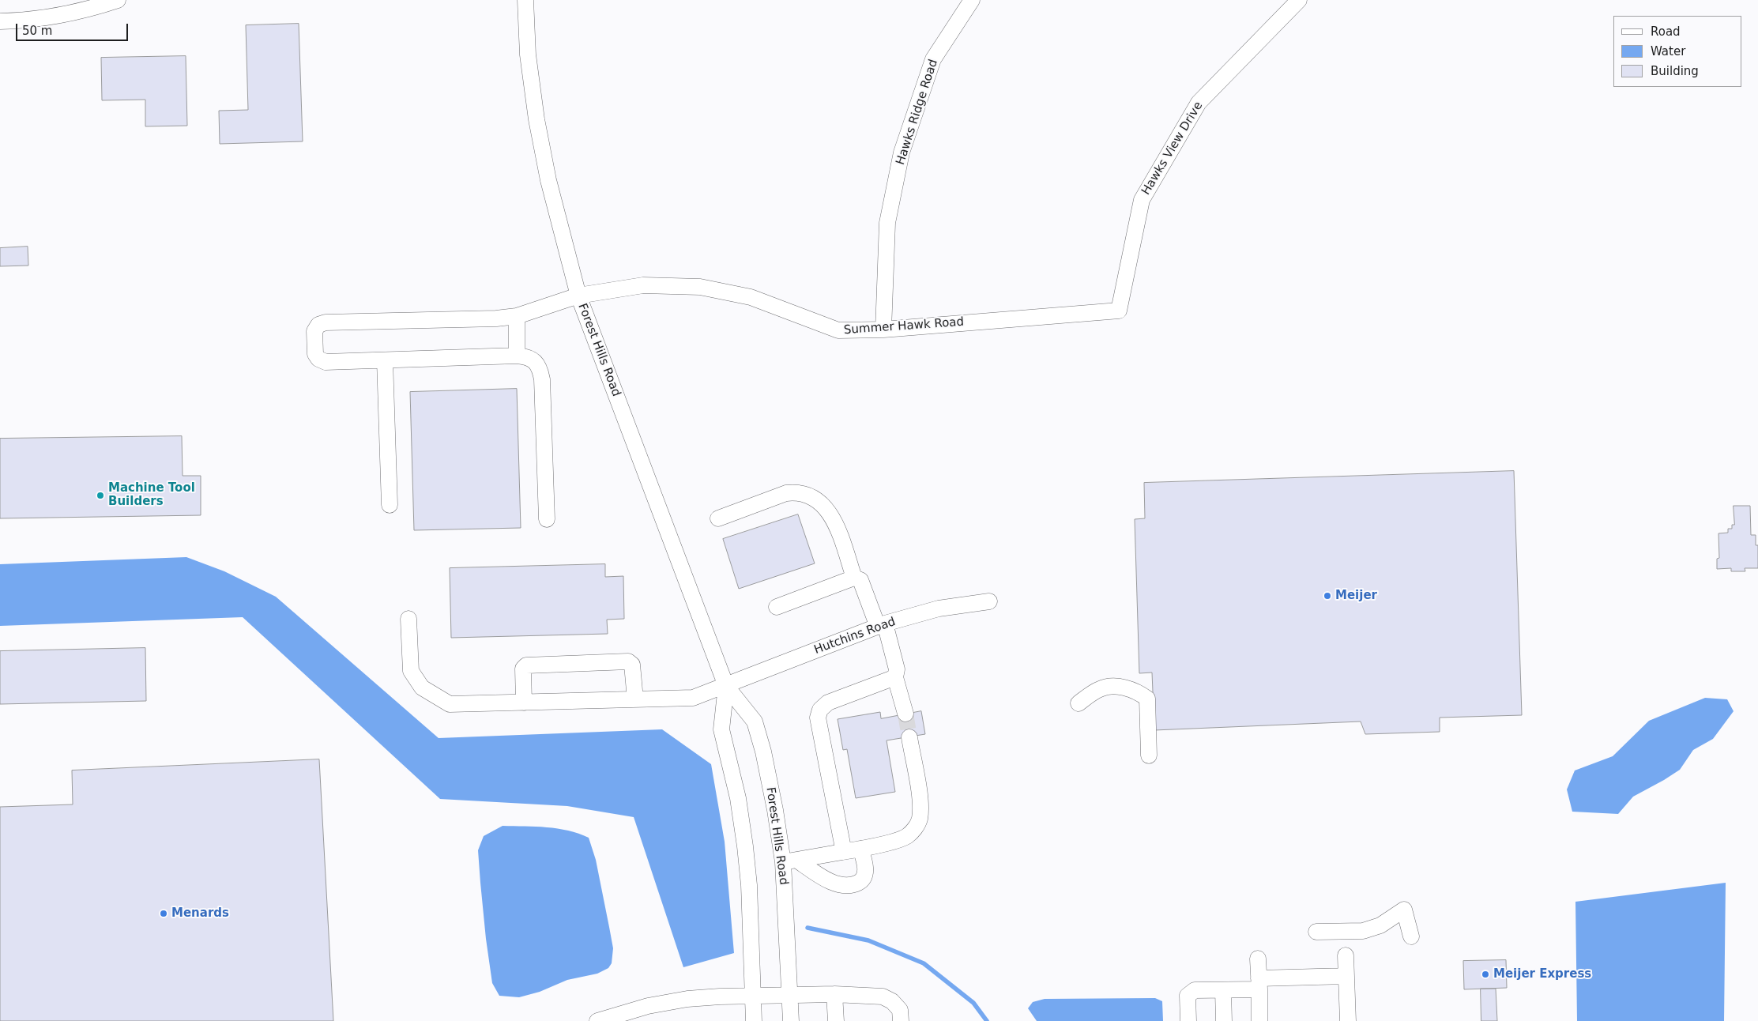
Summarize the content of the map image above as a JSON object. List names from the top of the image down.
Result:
{
  "streets": {
    "street": [
      "Hawks Ridge Road",
      "Hawks View Drive",
      "Summer Hawk Road",
      "Forest Hills Road",
      "Hutchins Road"
    ]
  },
  "crossings": [
    ["Hawks Ridge Road", "Summer Hawk Road"],
    ["Hawks View Drive", "Summer Hawk Road"],
    ["Summer Hawk Road", "Forest Hills Road"],
    ["Forest Hills Road", "Hutchins Road"]
  ],
  "places": [
    "Machine Tool Builders",
    "Meijer",
    "Menards",
    "Meijer Express"
  ],
  "legend": ["Road", "Water", "Building"],
  "scale_bar": "50 m"
}
